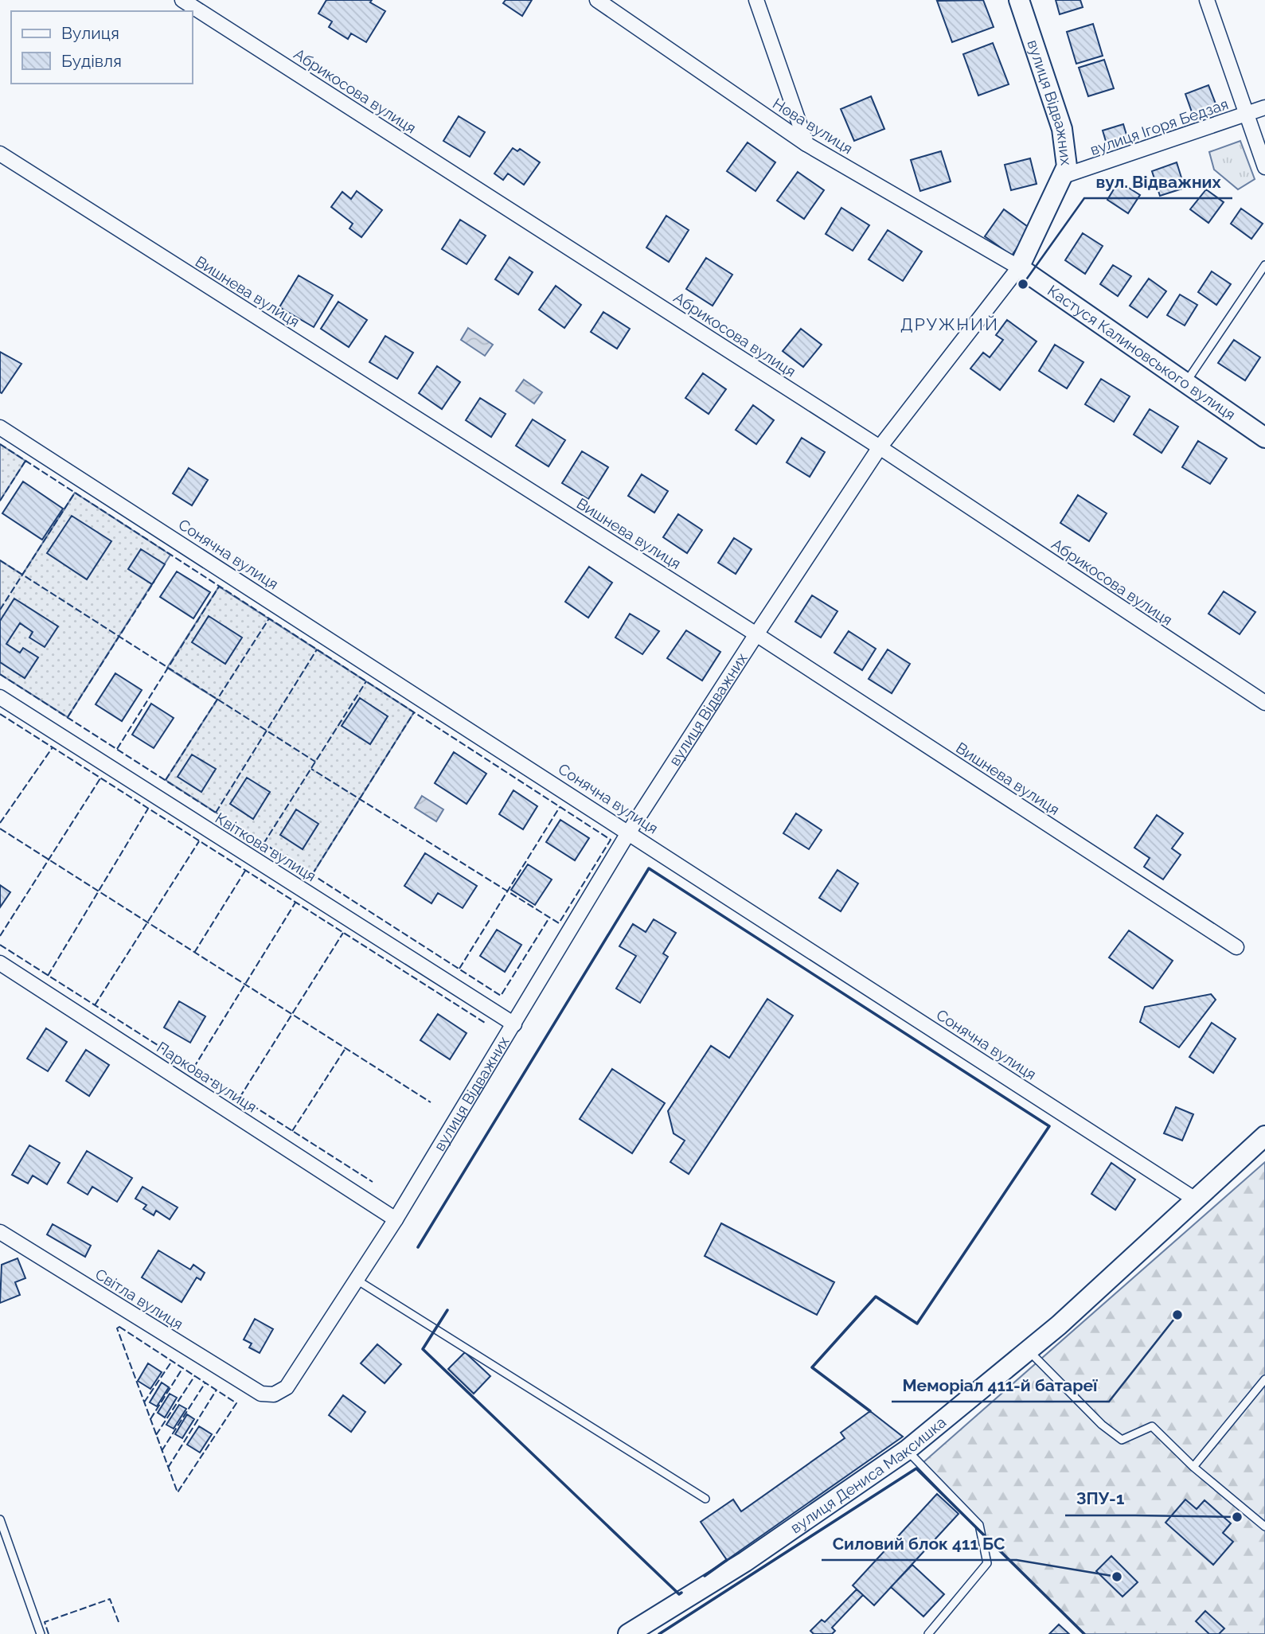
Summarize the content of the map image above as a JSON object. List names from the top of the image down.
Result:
{
  "streets": {
    "street": [
      "Абрикосова вулиця",
      "вулиця Відважних",
      "Нова вулиця",
      "вулиця Ігоря Бедзая",
      "Вишнева вулиця",
      "Кастуся Калиновського вулиця",
      "Сонячна вулиця",
      "Квіткова вулиця",
      "Паркова вулиця",
      "Світла вулиця",
      "вулиця Дениса Максишка"
    ]
  },
  "crossings": [
    ["Абрикосова вулиця", "вулиця Відважних"],
    ["вулиця Відважних", "Нова вулиця"],
    ["вулиця Відважних", "вулиця Ігоря Бедзая"],
    ["вулиця Відважних", "Вишнева вулиця"],
    ["вулиця Відважних", "Кастуся Калиновського вулиця"],
    ["вулиця Відважних", "Сонячна вулиця"],
    ["вулиця Відважних", "Квіткова вулиця"],
    ["вулиця Відважних", "Паркова вулиця"],
    ["вулиця Відважних", "Світла вулиця"],
    ["Нова вулиця", "Кастуся Калиновського вулиця"],
    ["Сонячна вулиця", "вулиця Дениса Максишка"]
  ],
  "districts": ["ДРУЖНИЙ"],
  "places": [
    "вул. Відважних",
    "Меморіал 411-й батареї",
    "ЗПУ-1",
    "Силовий блок 411 БС"
  ],
  "legend": ["Вулиця", "Будівля"]
}
